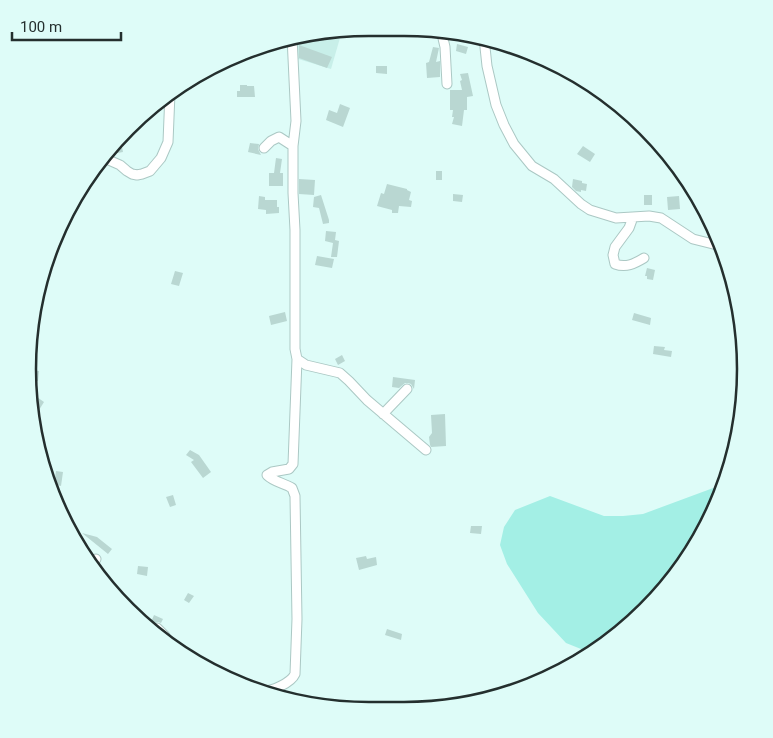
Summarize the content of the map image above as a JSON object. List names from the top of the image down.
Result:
{
  "scale_bar": "100 m"
}
